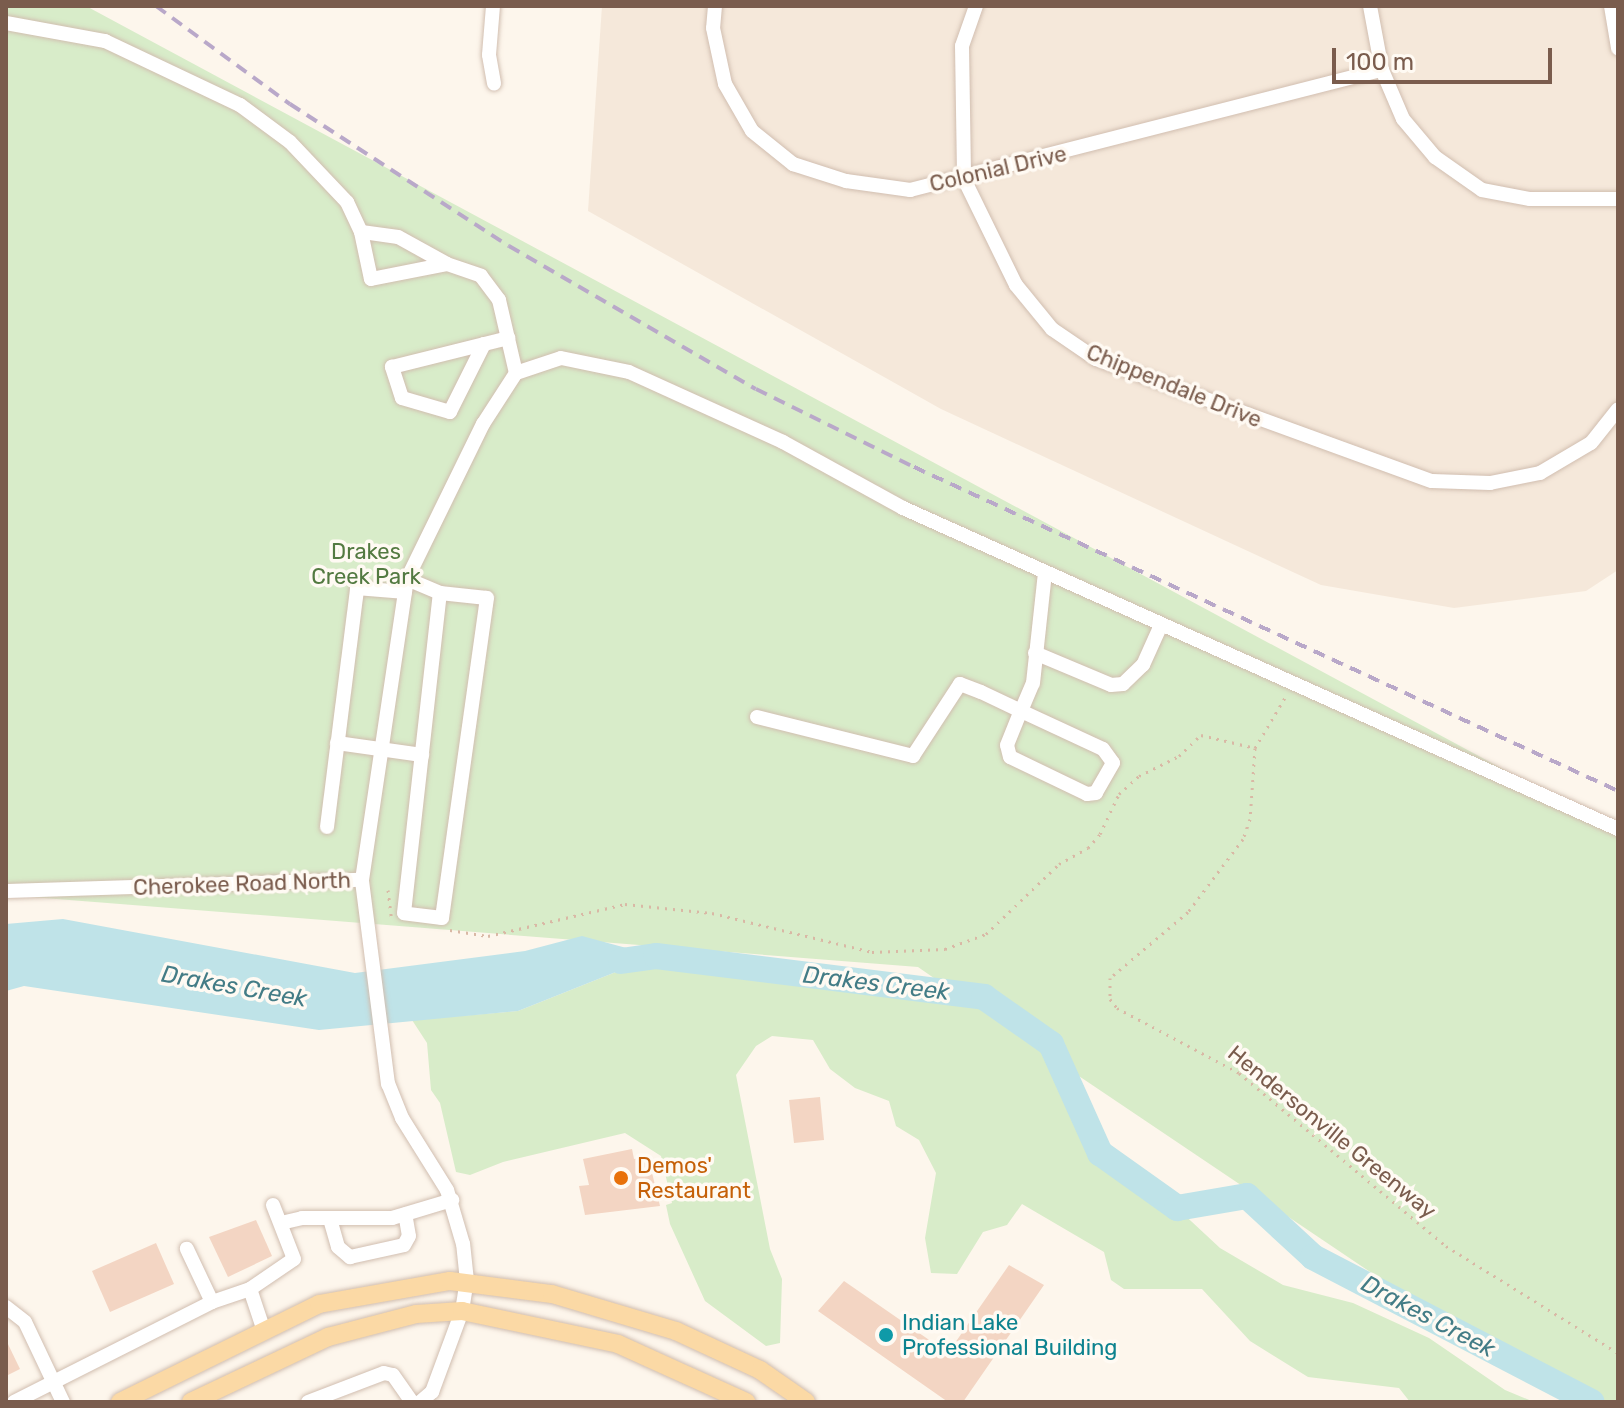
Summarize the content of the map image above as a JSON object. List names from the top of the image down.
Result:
{
  "streets": {
    "street": ["Colonial Drive", "Chippendale Drive", "Cherokee Road North"],
    "path": ["Hendersonville Greenway"]
  },
  "crossings": [
    ["Colonial Drive", "Chippendale Drive"]
  ],
  "water": ["Drakes Creek"],
  "parks": ["Drakes Creek Park"],
  "places": ["Demos' Restaurant", "Indian Lake Professional Building"],
  "scale_bar": "100 m"
}
